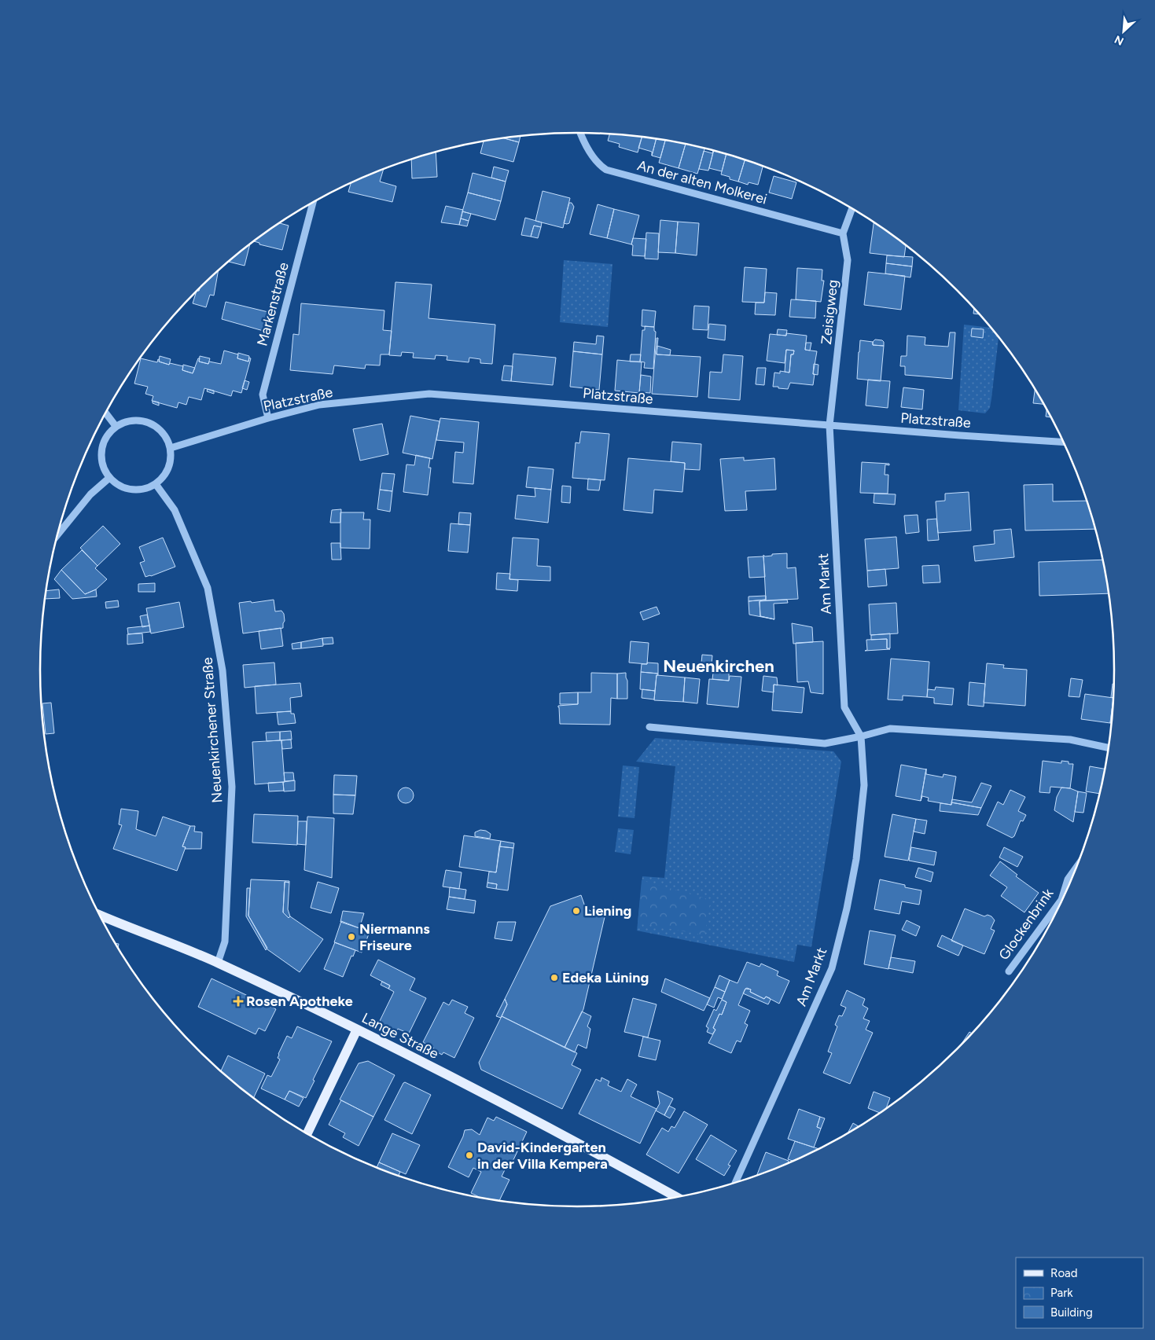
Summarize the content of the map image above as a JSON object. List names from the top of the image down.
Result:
{
  "streets": {
    "main road": ["Lange Straße"],
    "street": [
      "An der alten Molkerei",
      "Markenstraße",
      "Zeisigweg",
      "Platzstraße",
      "Am Markt",
      "Neuenkirchener Straße",
      "Glockenbrink"
    ]
  },
  "crossings": [
    ["An der alten Molkerei", "Zeisigweg"],
    ["Markenstraße", "Platzstraße"],
    ["Zeisigweg", "Platzstraße"],
    ["Zeisigweg", "Am Markt"],
    ["Platzstraße", "Am Markt"],
    ["Platzstraße", "Neuenkirchener Straße"],
    ["Neuenkirchener Straße", "Lange Straße"]
  ],
  "districts": ["Neuenkirchen"],
  "places": {
    "other": [
      "Liening",
      "Niermanns Friseure",
      "Edeka Lüning",
      "David-Kindergarten in der Villa Kempera"
    ],
    "health": ["Rosen Apotheke"]
  },
  "legend": ["Road", "Park", "Building"],
  "north": "bottom left"
}
